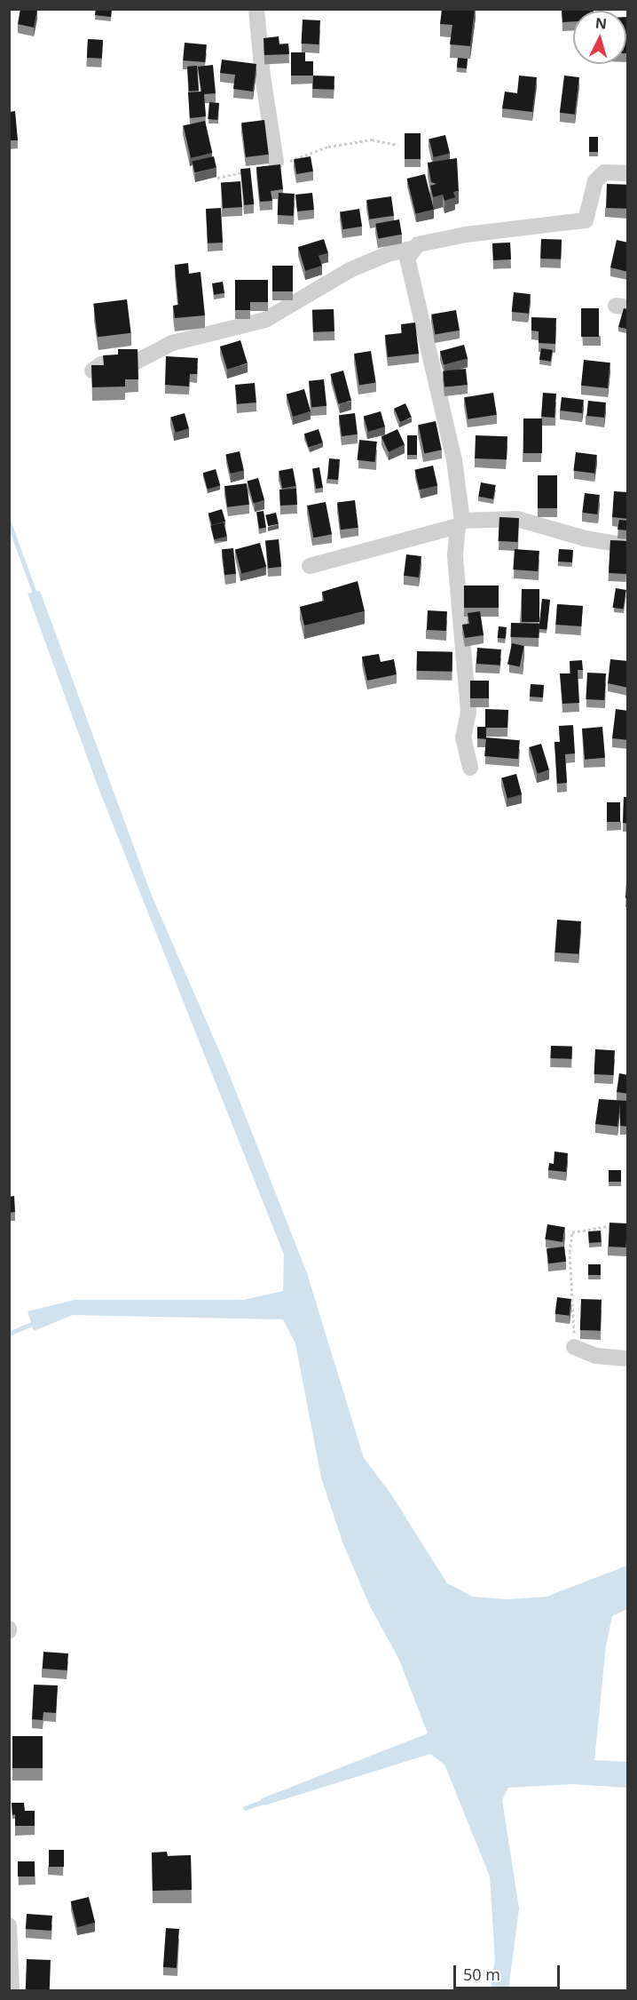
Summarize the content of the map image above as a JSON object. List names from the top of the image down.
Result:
{
  "scale_bar": "50 m",
  "north": "top"
}
